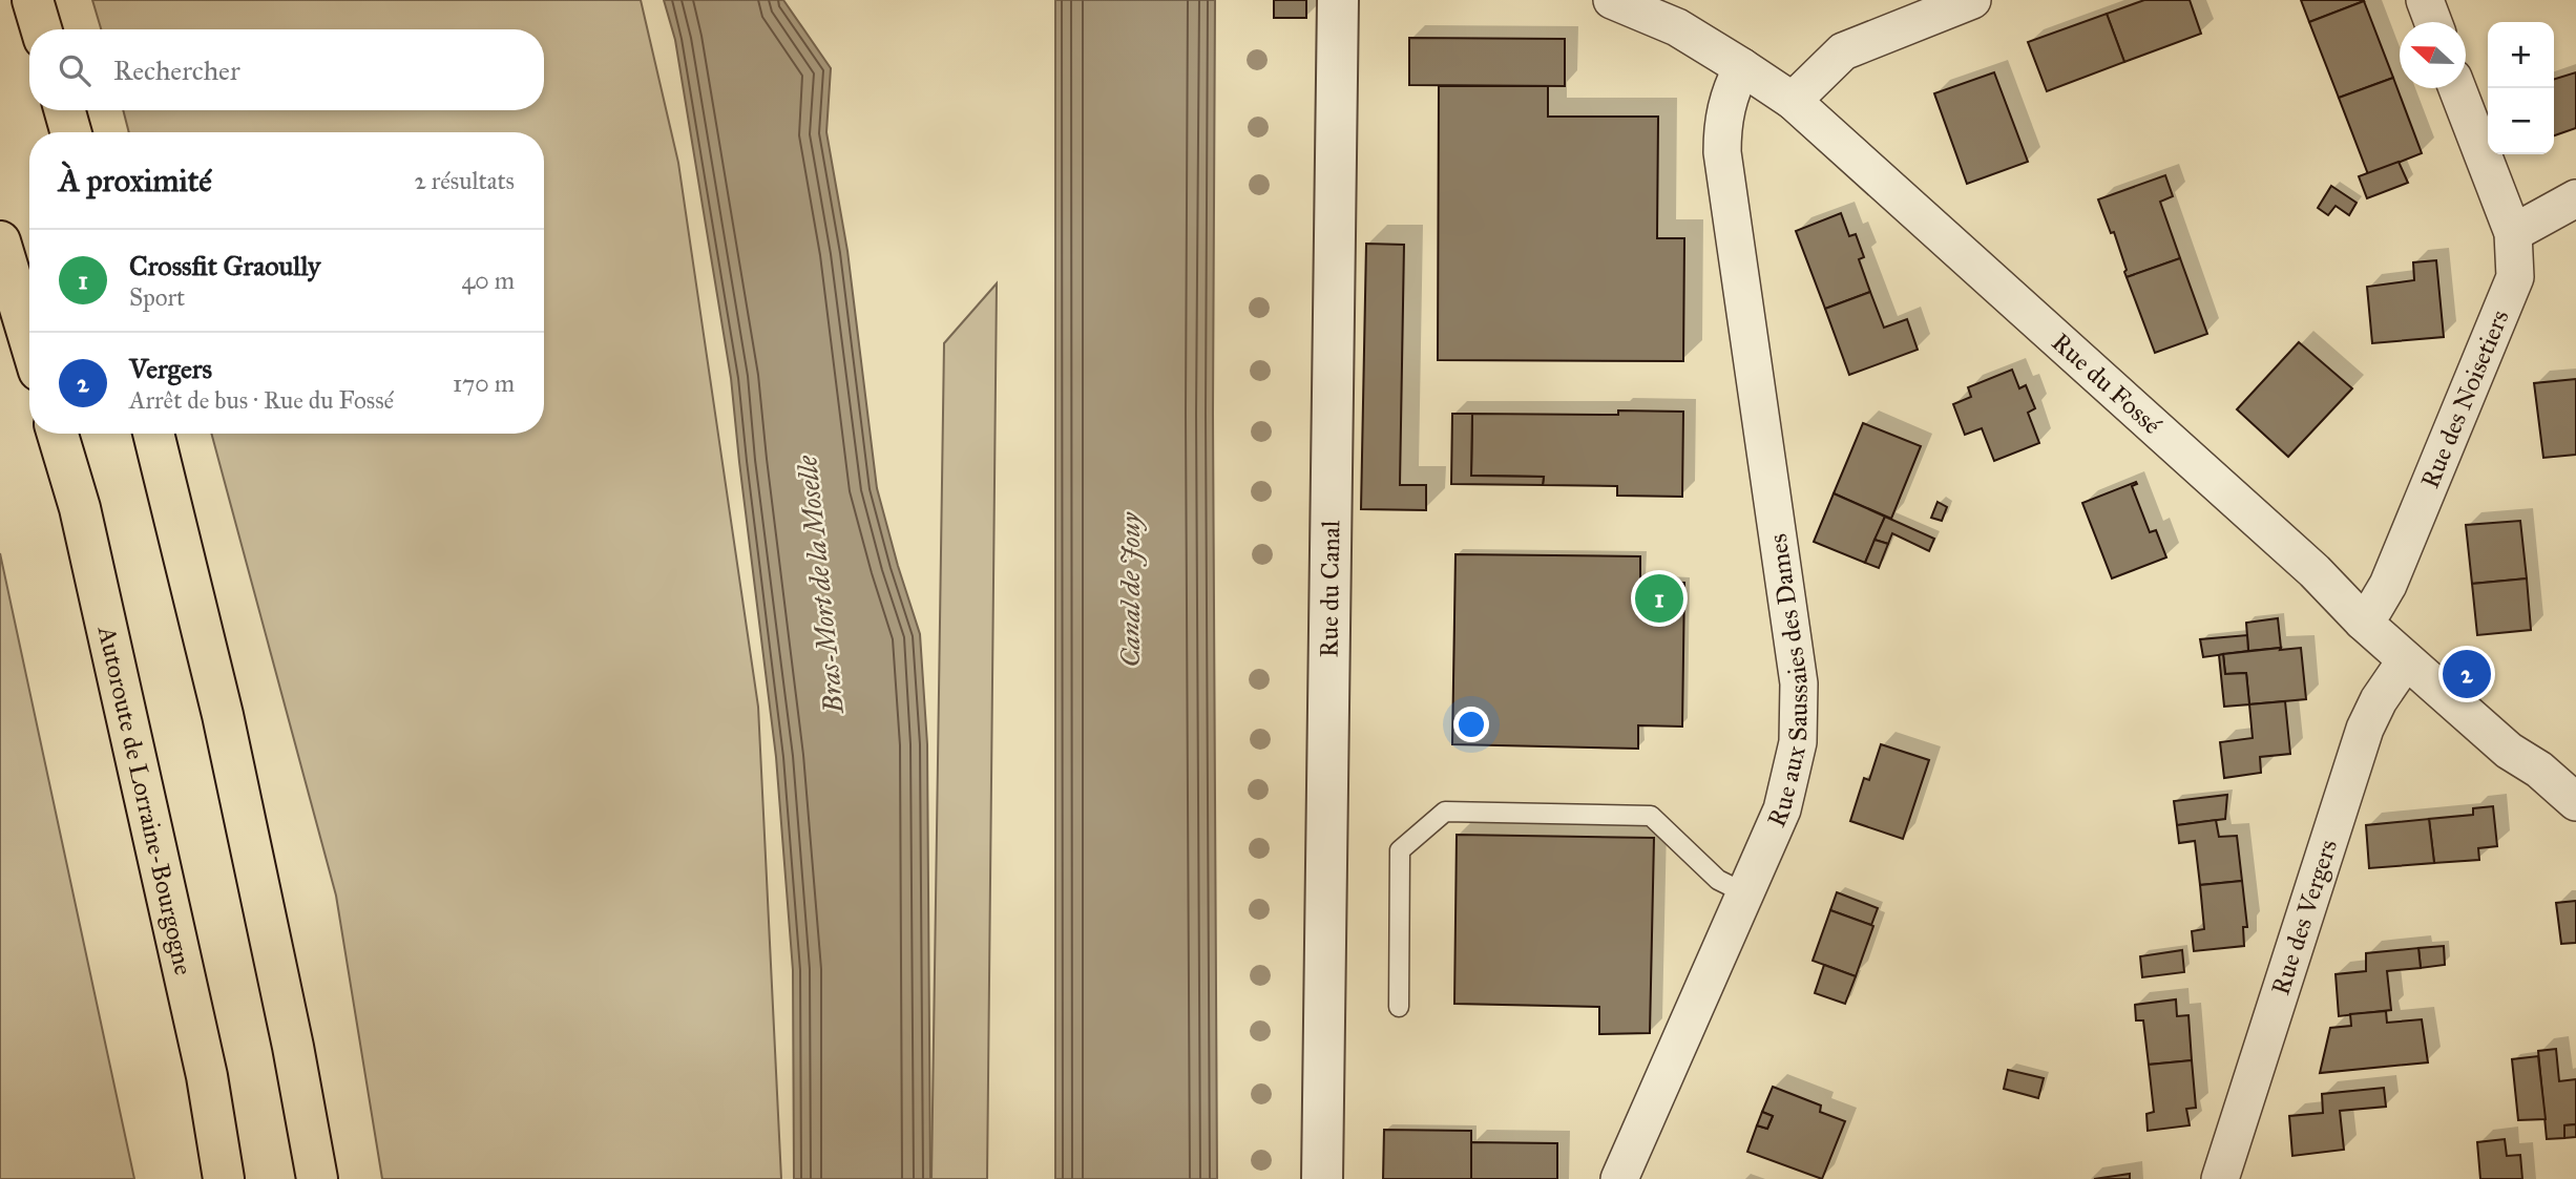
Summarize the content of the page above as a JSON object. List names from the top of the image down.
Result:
{
  "streets": {
    "highway": ["Autoroute de Lorraine-Bourgogne"],
    "street": [
      "Rue du Fossé",
      "Rue des Noisetiers",
      "Rue du Canal",
      "Rue aux Saussaies des Dames",
      "Rue des Vergers"
    ]
  },
  "crossings": [
    ["Rue du Fossé", "Rue des Noisetiers"],
    ["Rue du Fossé", "Rue aux Saussaies des Dames"],
    ["Rue du Fossé", "Rue des Vergers"]
  ],
  "water": ["Bras-Mort de la Moselle", "Canal de Jouy"],
  "north": "left",
  "page": {
    "map_buttons": ["+", "−"],
    "search": "Rechercher",
    "heading": ["À proximité", "2 résultats"],
    "list": [
      {
        "mark": "1",
        "name": "Crossfit Graoully",
        "note": "Sport",
        "value": "40 m"
      },
      {
        "mark": "2",
        "name": "Vergers",
        "note": "Arrêt de bus · Rue du Fossé",
        "value": "170 m"
      }
    ],
    "pins": ["1", "2"]
  }
}
